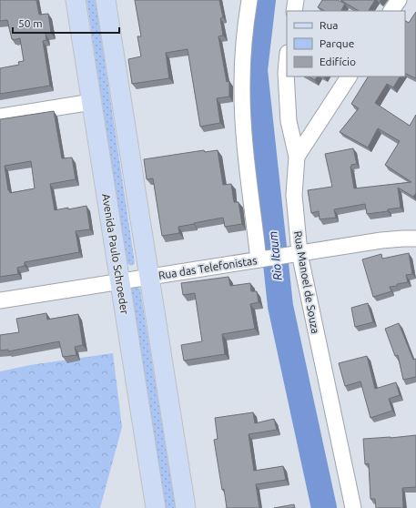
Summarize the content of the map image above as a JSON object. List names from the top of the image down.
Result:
{
  "streets": {
    "main road": ["Avenida Paulo Schroeder"],
    "street": ["Rua das Telefonistas", "Rua Manoel de Souza"]
  },
  "crossings": [
    ["Avenida Paulo Schroeder", "Rua das Telefonistas"],
    ["Rua das Telefonistas", "Rua Manoel de Souza"]
  ],
  "water": ["Rio Itaum"],
  "legend": ["Rua", "Parque", "Edifício"],
  "scale_bar": "50 m"
}
